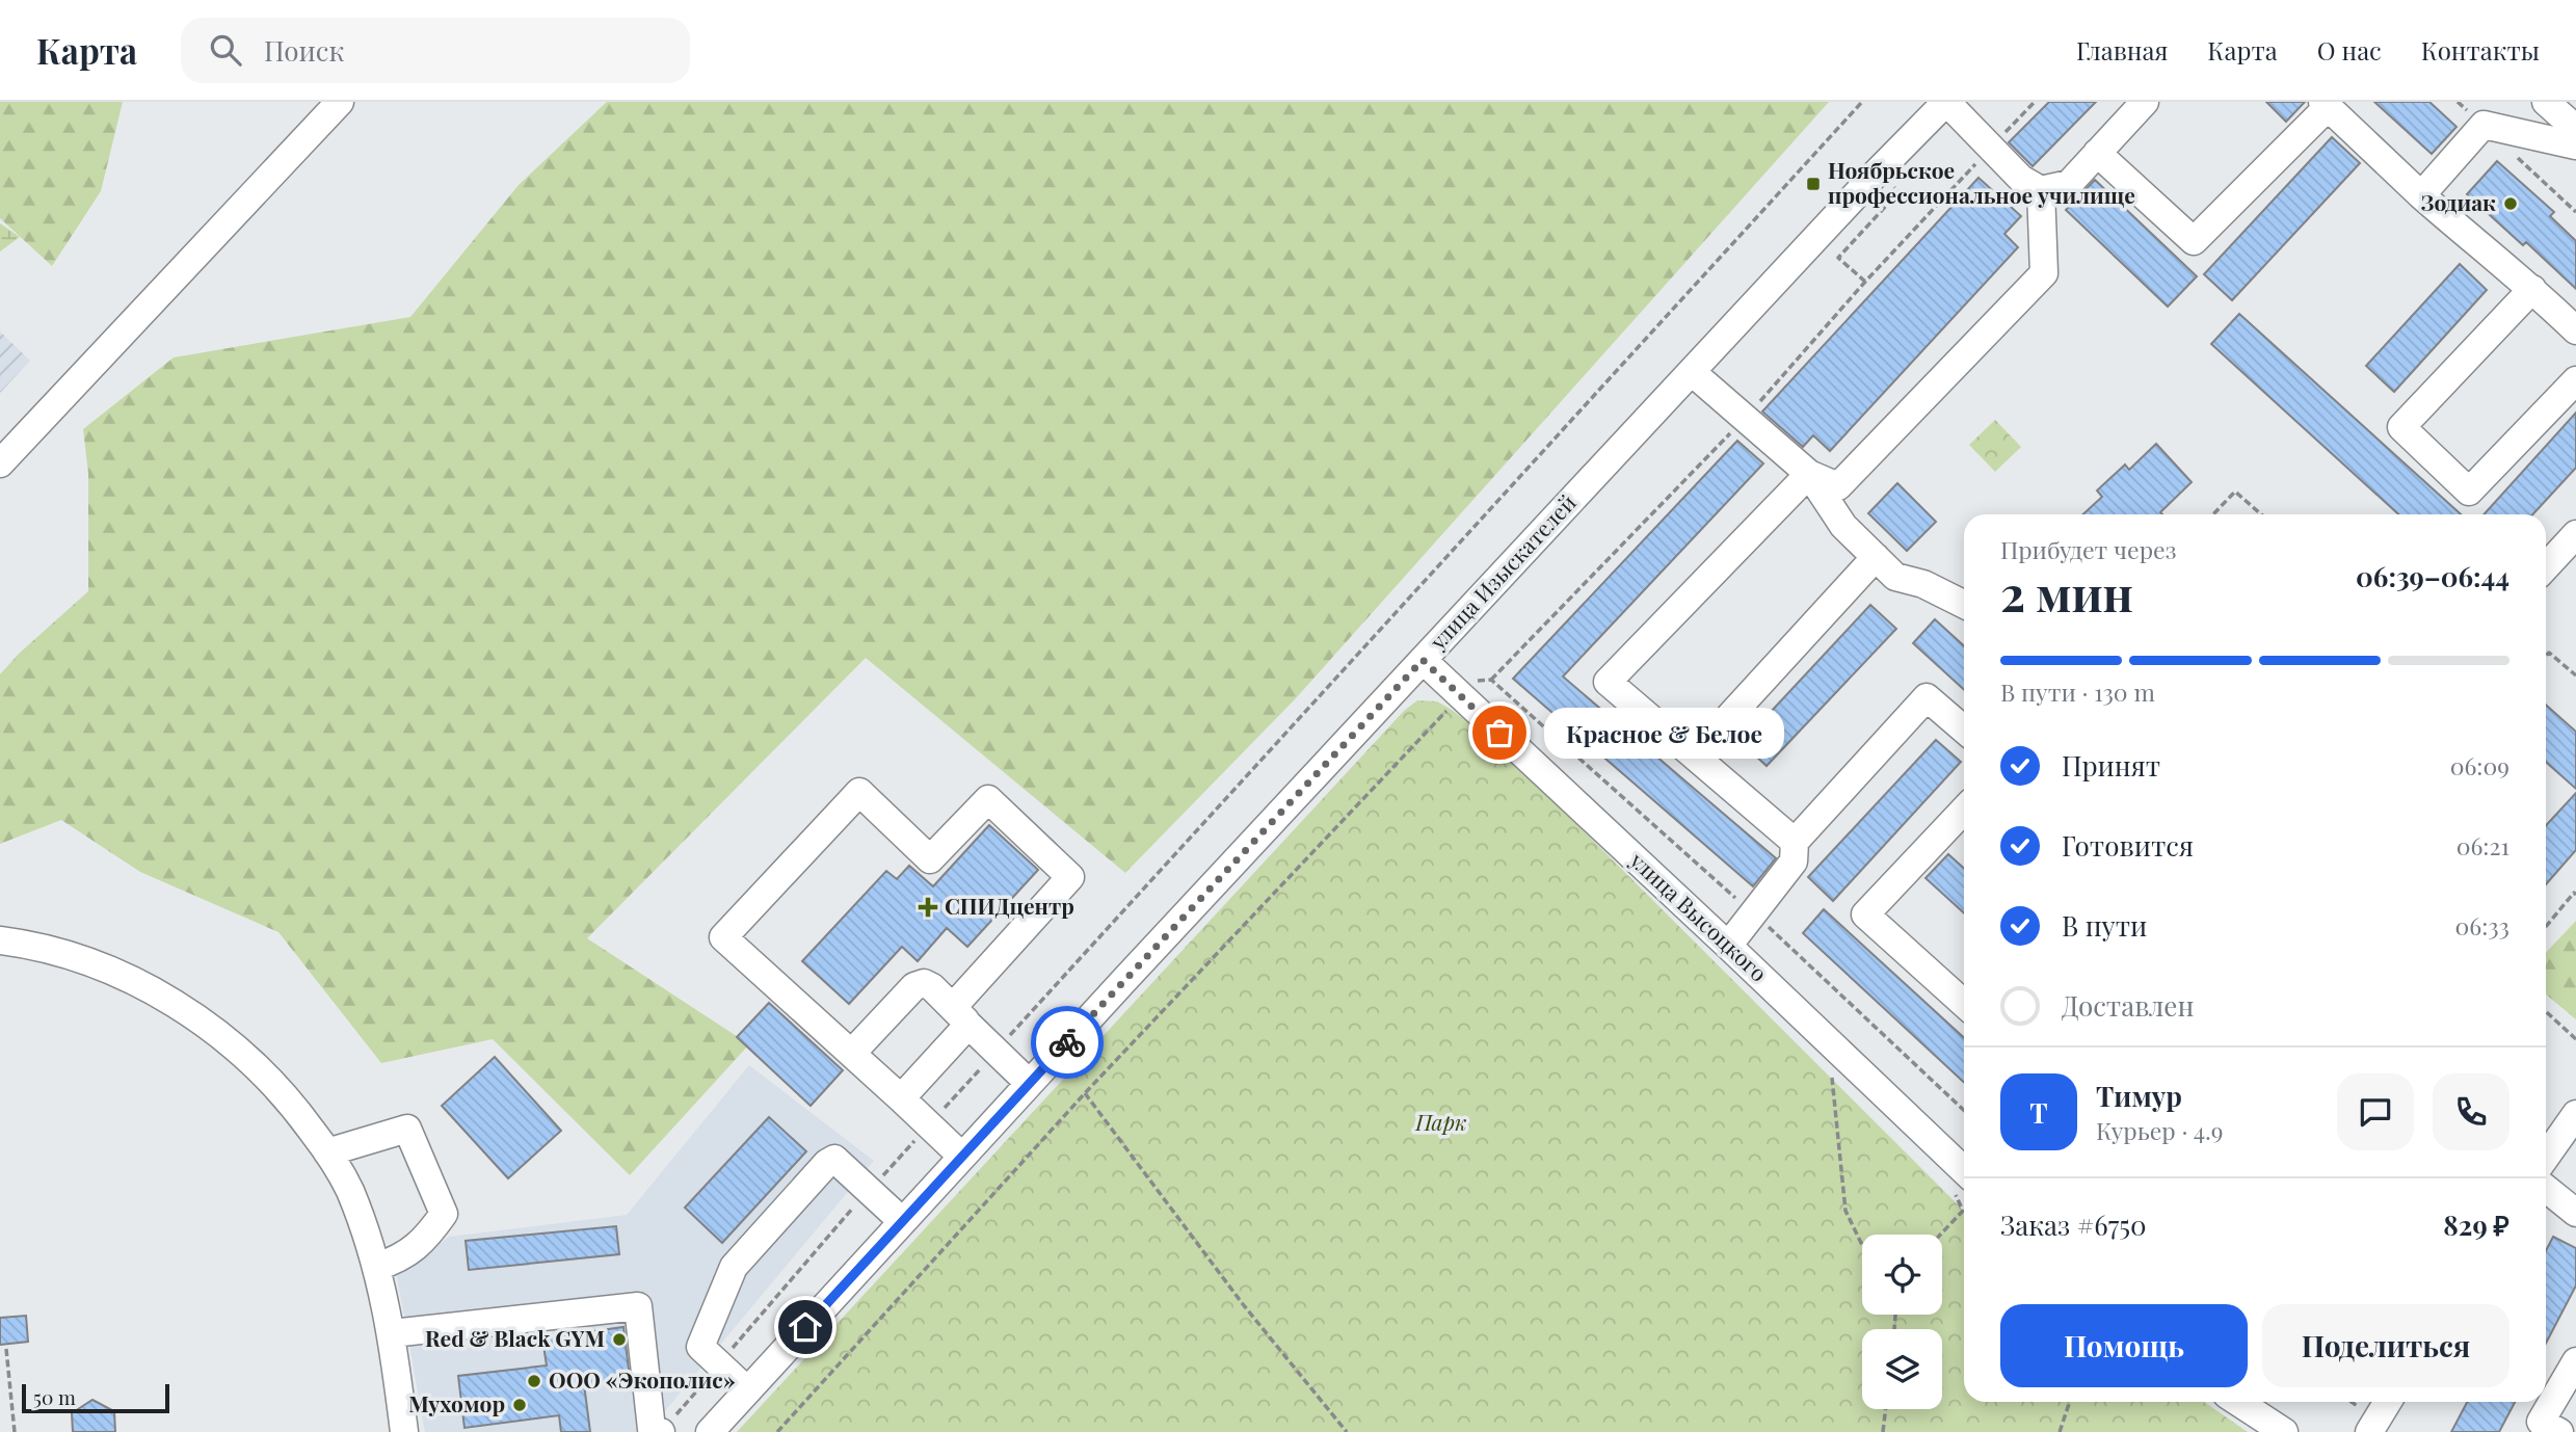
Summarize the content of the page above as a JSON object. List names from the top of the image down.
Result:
{
  "streets": {
    "street": ["улица Изыскателей", "улица Высоцкого"]
  },
  "crossings": [
    ["улица Изыскателей", "улица Высоцкого"]
  ],
  "parks": ["Парк"],
  "places": {
    "transit": ["Ноябрьское профессиональное училище"],
    "other": [
      "Зодиак",
      "Красное & Белое",
      "Red & Black GYM",
      "ООО «Экополис»",
      "Мухомор"
    ],
    "health": ["СПИДцентр"]
  },
  "scale_bar": "50 m",
  "page": {
    "header": "Карта",
    "search": "Поиск",
    "nav": [
      "Главная",
      "Карта",
      "О нас",
      "Контакты"
    ],
    "heading": ["2 мин", "Прибудет через", "06:39–06:44"],
    "panel": [
      "Тимур",
      "Курьер · 4.9",
      "Заказ #6750",
      "829 ₽"
    ],
    "bar": "В пути · 130 m",
    "bubble": "Красное & Белое",
    "list": [
      ["Принят", "06:09"],
      ["Готовится", "06:21"],
      ["В пути", "06:33"],
      "Доставлен"
    ],
    "round": "Т",
    "buttons": ["Помощь", "Поделиться"],
    "scale": "50 m"
  }
}
